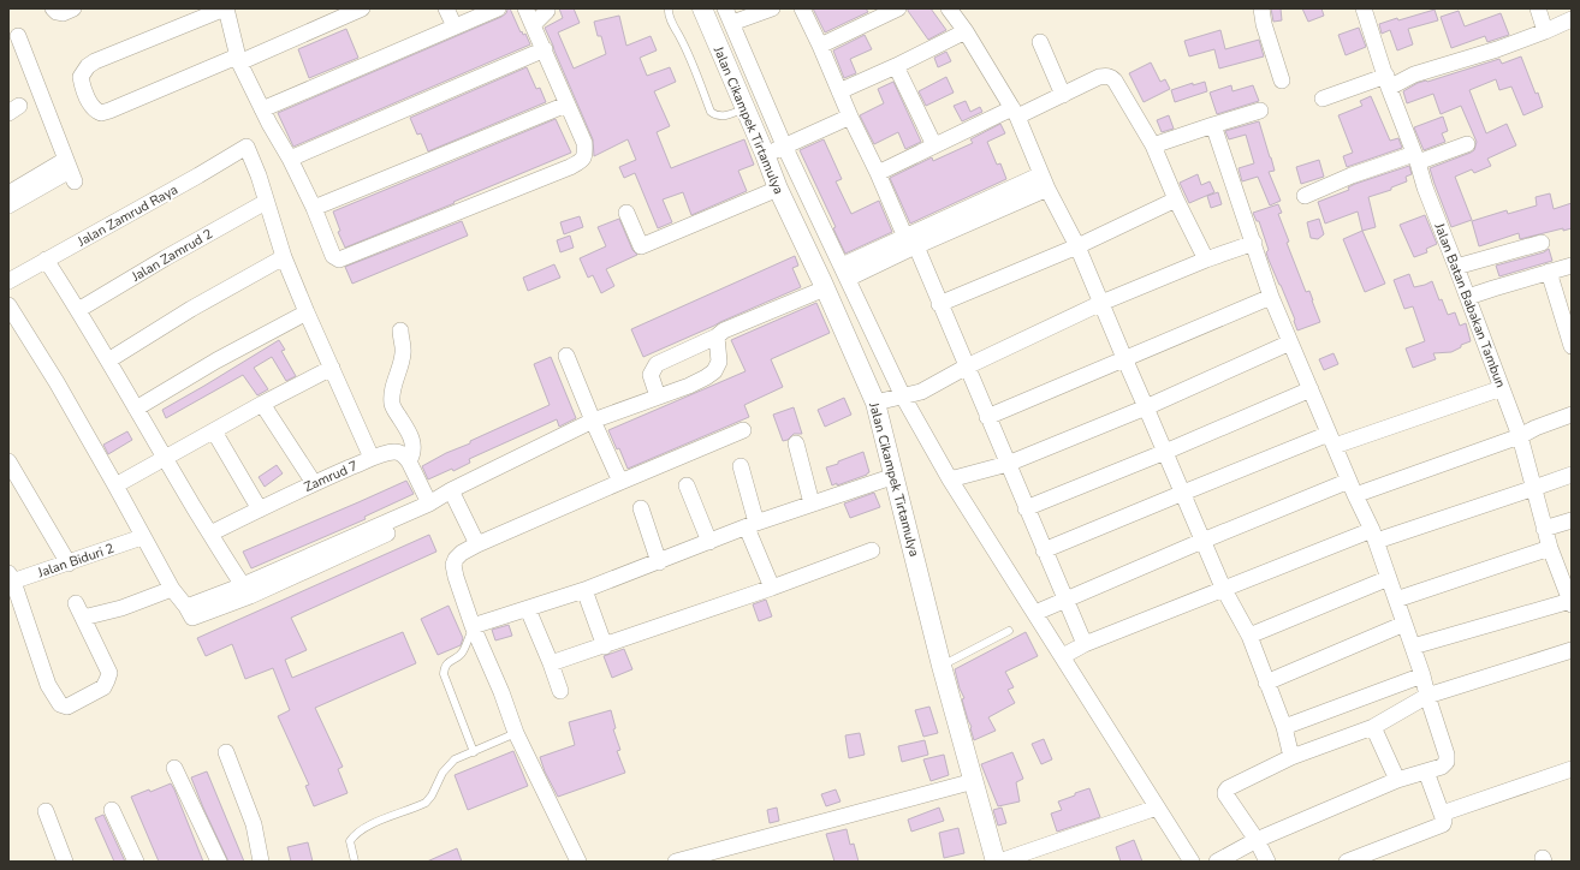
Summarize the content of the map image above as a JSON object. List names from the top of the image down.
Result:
{
  "streets": {
    "street": [
      "Jalan Cikampek Tirtamulya",
      "Jalan Zamrud Raya",
      "Jalan Zamrud 2",
      "Jalan Batan Babakan Tambun",
      "Zamrud 7",
      "Jalan Biduri 2"
    ]
  },
  "crossings": [
    ["Jalan Zamrud Raya", "Jalan Zamrud 2"]
  ]
}
